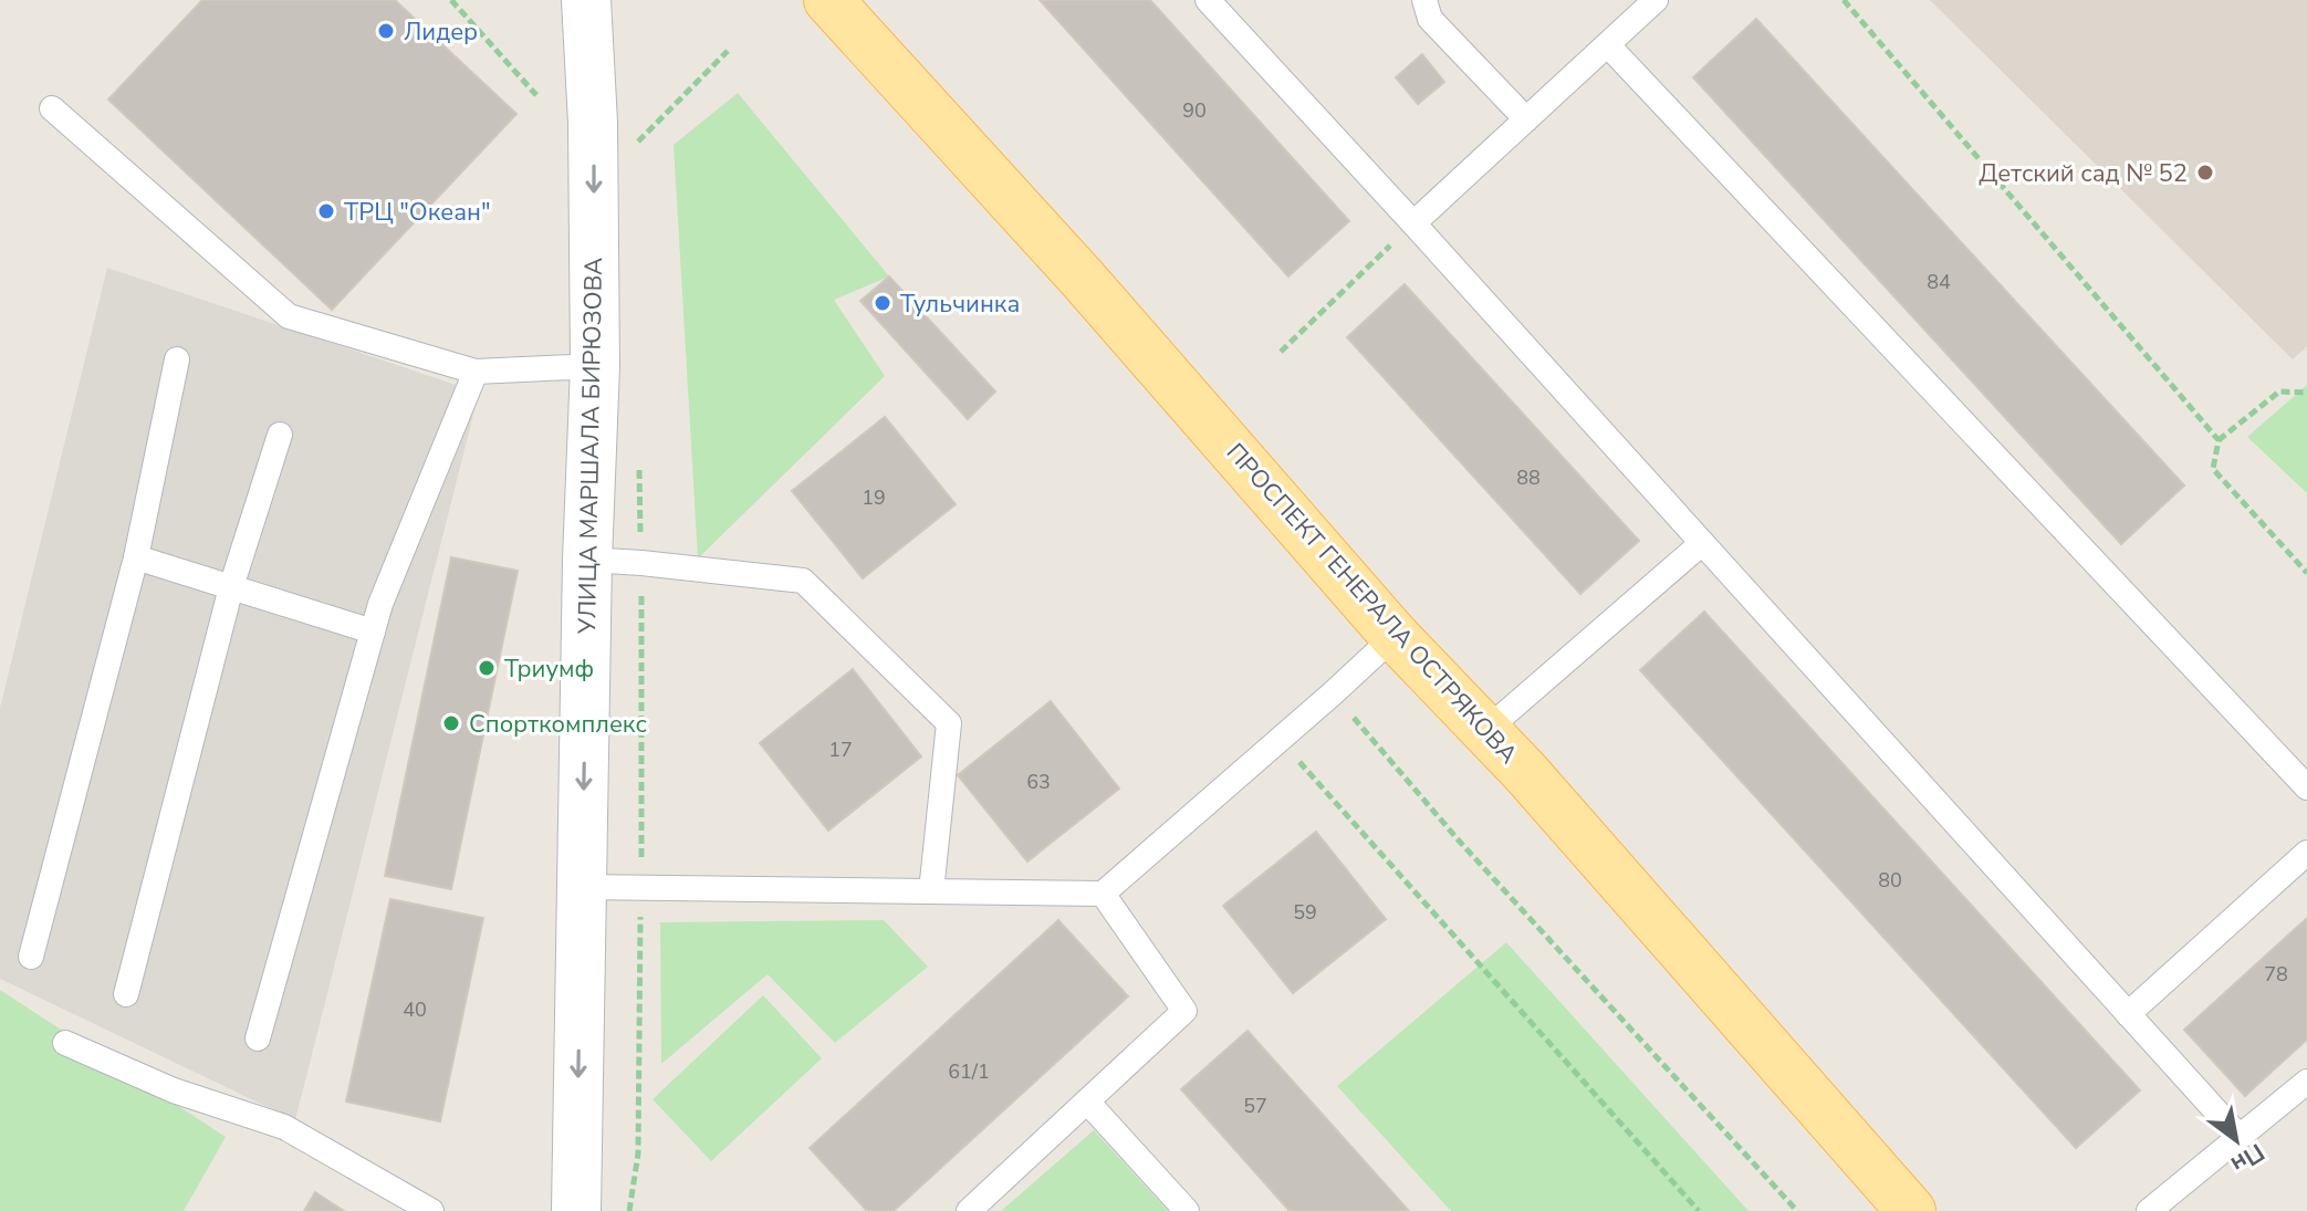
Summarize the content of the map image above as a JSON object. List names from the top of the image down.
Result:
{
  "streets": {
    "main road": ["УЛИЦА МАРШАЛА БИРЮЗОВА", "ПРОСПЕКТ ГЕНЕРАЛА ОСТРЯКОВА"]
  },
  "one_way": ["УЛИЦА МАРШАЛА БИРЮЗОВА"],
  "places": [
    "Лидер",
    "Детский сад № 52",
    "ТРЦ \"Океан\"",
    "Тульчинка",
    "Триумф",
    "Спорткомплекс"
  ],
  "house_numbers": [
    "90",
    "84",
    "88",
    "19",
    "17",
    "63",
    "80",
    "59",
    "78",
    "40",
    "61/1",
    "57"
  ],
  "north": "bottom right"
}
